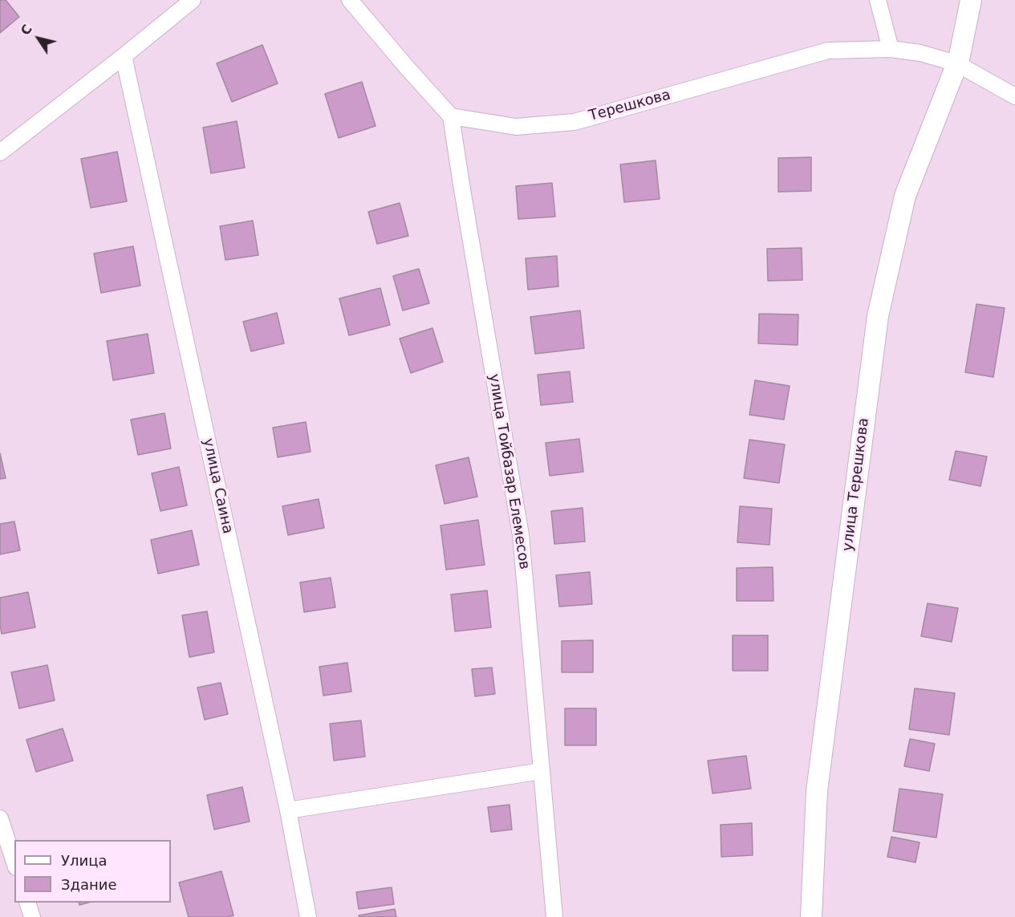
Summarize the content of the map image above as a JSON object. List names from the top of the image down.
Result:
{
  "streets": {
    "street": [
      "Терешкова",
      "улица Тойбазар Елемесов",
      "улица Терешкова",
      "улица Саина"
    ]
  },
  "crossings": [
    ["Терешкова", "улица Тойбазар Елемесов"],
    ["Терешкова", "улица Терешкова"]
  ],
  "legend": ["Улица", "Здание"],
  "north": "top left"
}
